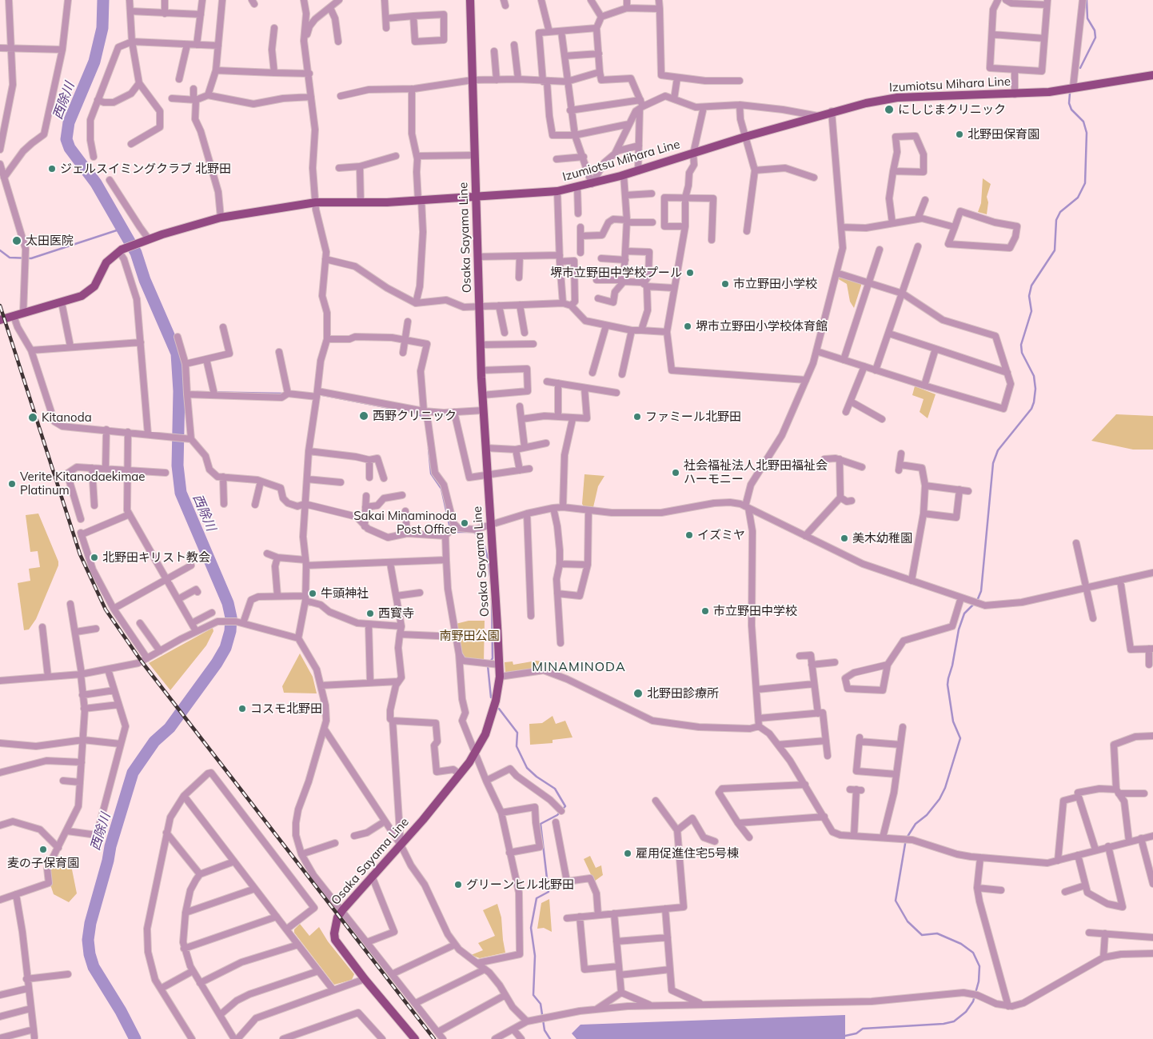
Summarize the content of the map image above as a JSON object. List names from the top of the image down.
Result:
{
  "streets": {
    "main road": ["Izumiotsu Mihara Line", "Osaka Sayama Line"]
  },
  "crossings": [
    ["Izumiotsu Mihara Line", "Osaka Sayama Line"]
  ],
  "districts": ["MINAMINODA"],
  "water": ["西除川"],
  "parks": ["南野田公園"],
  "places": [
    "にしじまクリニック",
    "北野田保育園",
    "ジェルスイミングクラブ 北野田",
    "太田医院",
    "堺市立野田中学校プール",
    "市立野田小学校",
    "堺市立野田小学校体育館",
    "西野クリニック",
    "ファミール北野田",
    "Kitanoda",
    "社会福祉法人北野田福祉会 ハーモニー",
    "Verite Kitanodaekimae Platinum",
    "Sakai Minaminoda Post Office",
    "イズミヤ",
    "美木幼稚園",
    "北野田キリスト教会",
    "牛頭神社",
    "市立野田中学校",
    "西寳寺",
    "北野田診療所",
    "コスモ北野田",
    "麦の子保育園",
    "雇用促進住宅5号棟",
    "グリーンヒル北野田"
  ]
}
